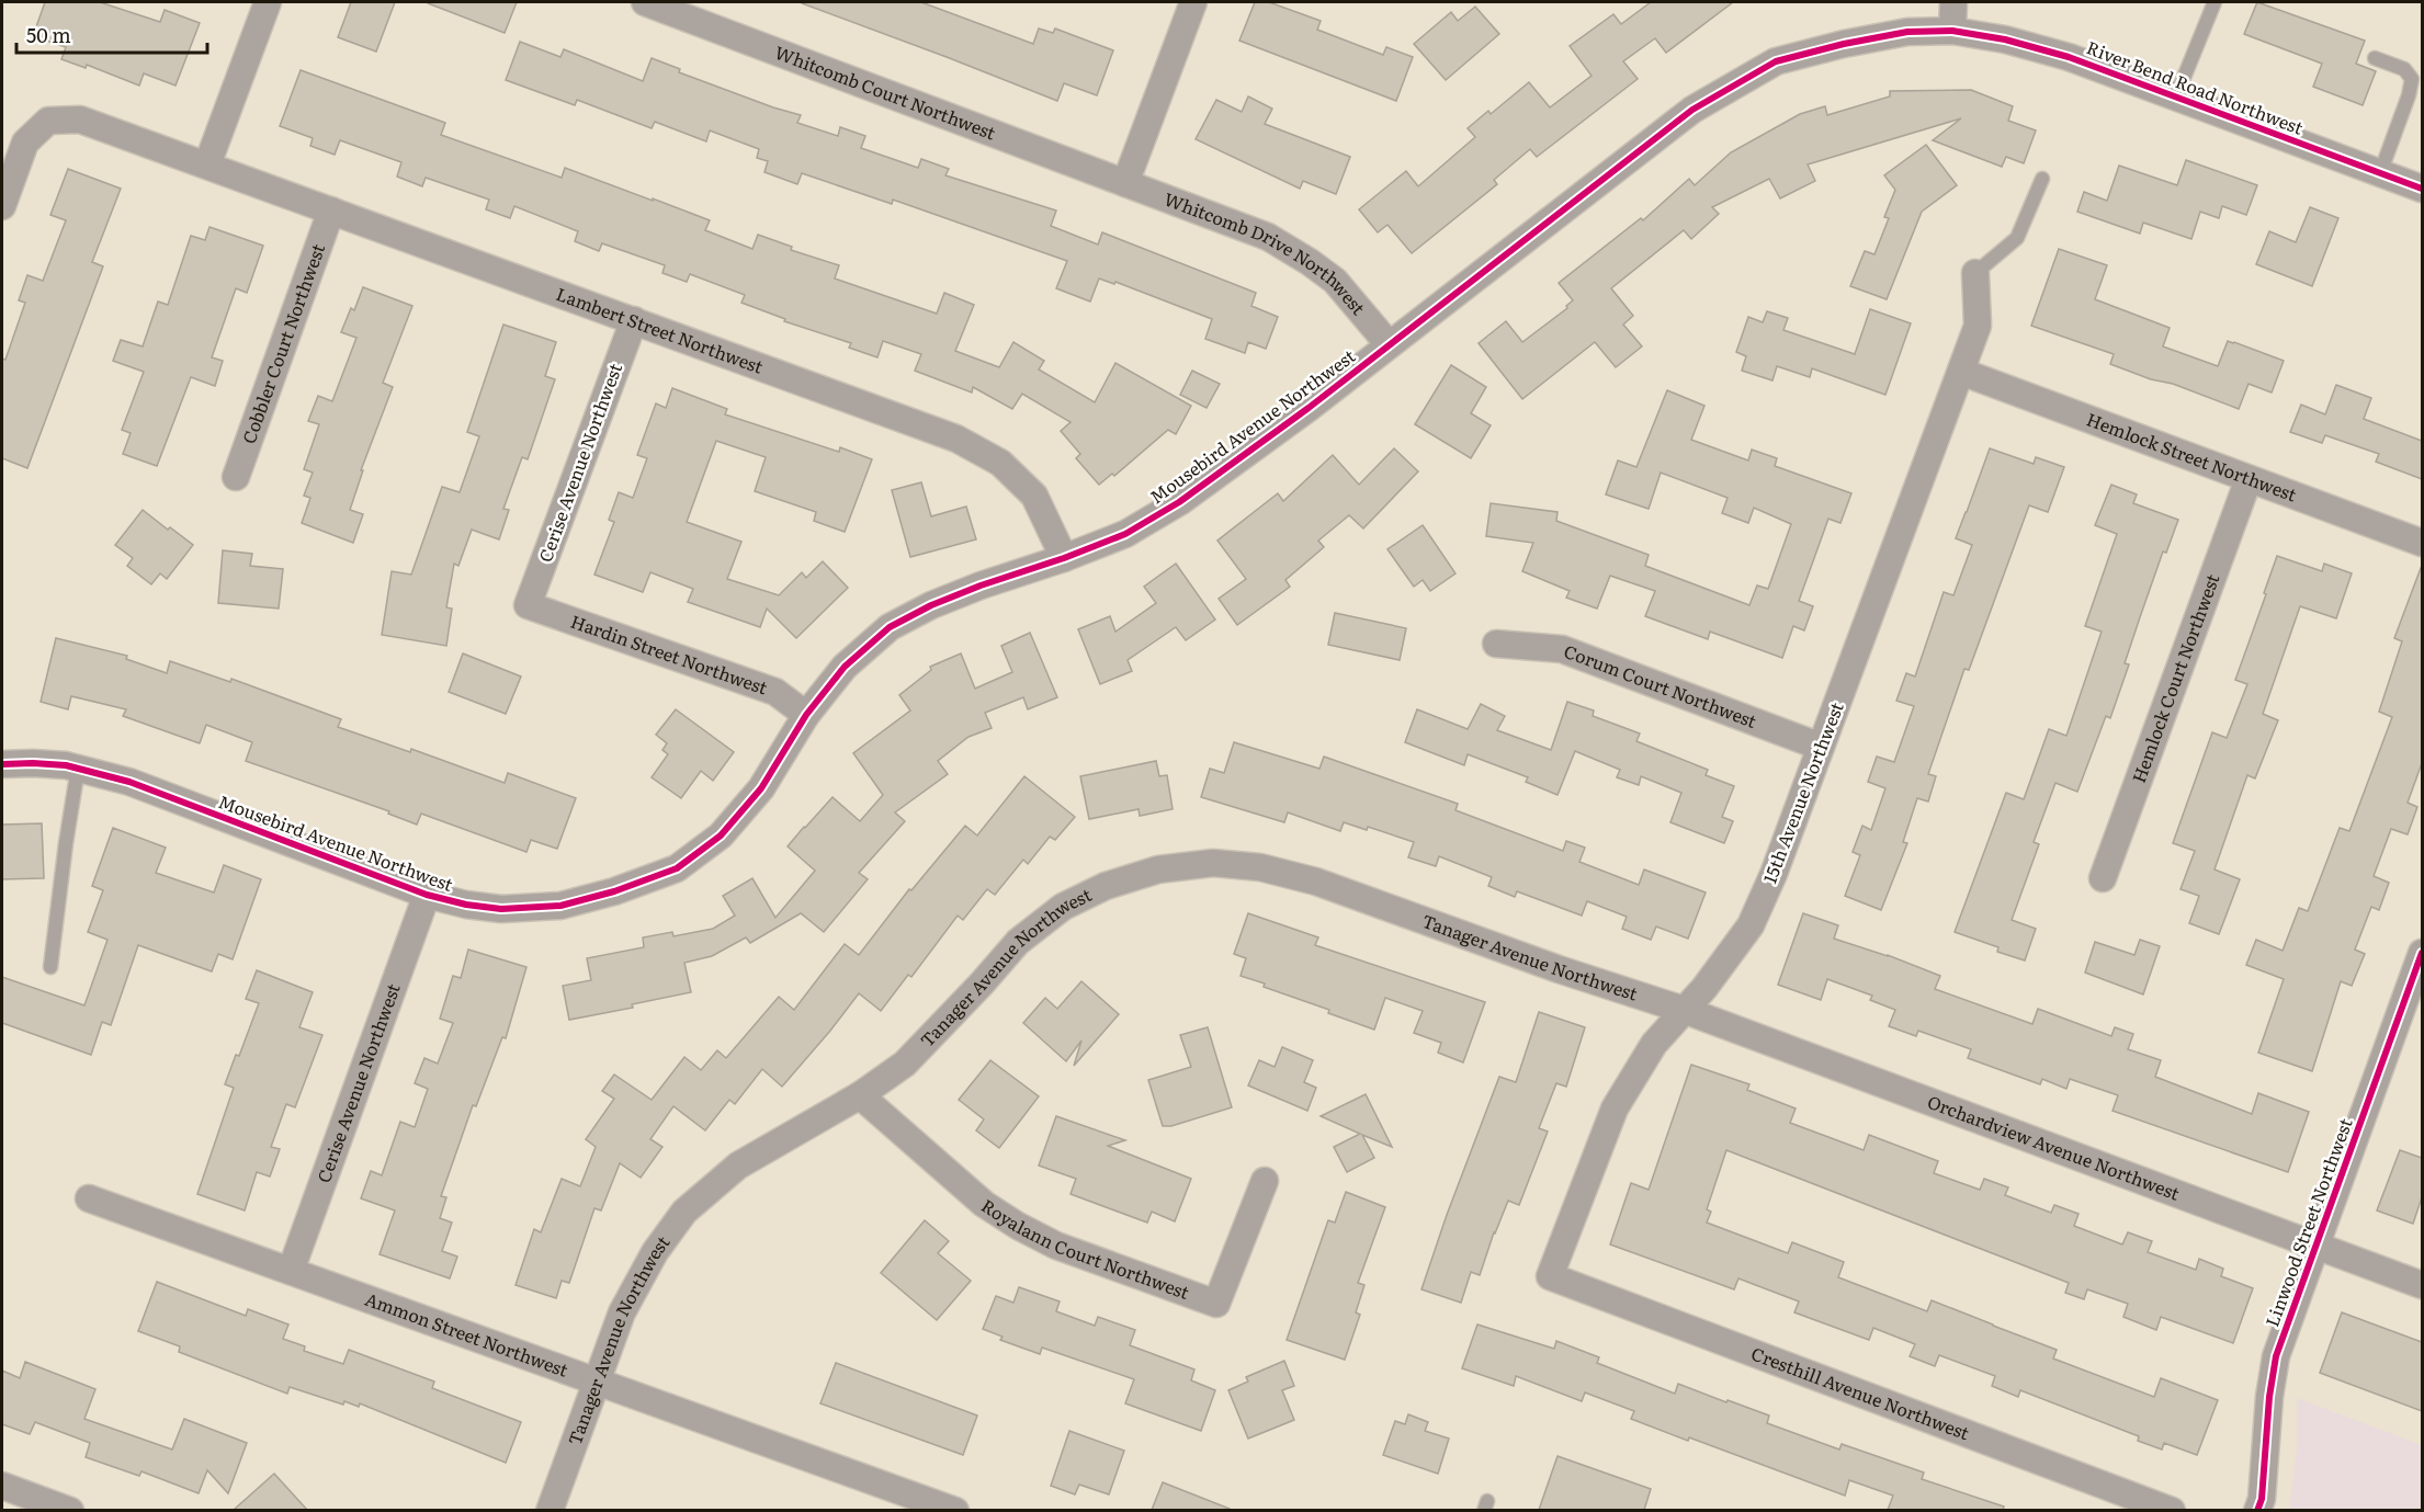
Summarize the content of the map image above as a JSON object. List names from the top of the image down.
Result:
{
  "streets": {
    "street": [
      "River Bend Road Northwest",
      "Whitcomb Court Northwest",
      "Whitcomb Drive Northwest",
      "Lambert Street Northwest",
      "Cobbler Court Northwest",
      "Mousebird Avenue Northwest",
      "Hemlock Street Northwest",
      "Cerise Avenue Northwest",
      "Hardin Street Northwest",
      "Hemlock Court Northwest",
      "Corum Court Northwest",
      "15th Avenue Northwest",
      "Tanager Avenue Northwest",
      "Orchardview Avenue Northwest",
      "Linwood Street Northwest",
      "Royalann Court Northwest",
      "Ammon Street Northwest",
      "Cresthill Avenue Northwest"
    ]
  },
  "crossings": [
    ["River Bend Road Northwest", "Mousebird Avenue Northwest"],
    ["Whitcomb Court Northwest", "Whitcomb Drive Northwest"],
    ["Whitcomb Drive Northwest", "Mousebird Avenue Northwest"],
    ["Lambert Street Northwest", "Cobbler Court Northwest"],
    ["Lambert Street Northwest", "Mousebird Avenue Northwest"],
    ["Lambert Street Northwest", "Cerise Avenue Northwest"],
    ["Mousebird Avenue Northwest", "Cerise Avenue Northwest"],
    ["Mousebird Avenue Northwest", "Hardin Street Northwest"],
    ["Hemlock Street Northwest", "Hemlock Court Northwest"],
    ["Hemlock Street Northwest", "15th Avenue Northwest"],
    ["Cerise Avenue Northwest", "Hardin Street Northwest"],
    ["Cerise Avenue Northwest", "Ammon Street Northwest"],
    ["Corum Court Northwest", "15th Avenue Northwest"],
    ["15th Avenue Northwest", "Tanager Avenue Northwest"],
    ["15th Avenue Northwest", "Orchardview Avenue Northwest"],
    ["15th Avenue Northwest", "Cresthill Avenue Northwest"],
    ["Tanager Avenue Northwest", "Orchardview Avenue Northwest"],
    ["Tanager Avenue Northwest", "Royalann Court Northwest"],
    ["Tanager Avenue Northwest", "Ammon Street Northwest"],
    ["Orchardview Avenue Northwest", "Linwood Street Northwest"]
  ],
  "scale_bar": "50 m"
}
